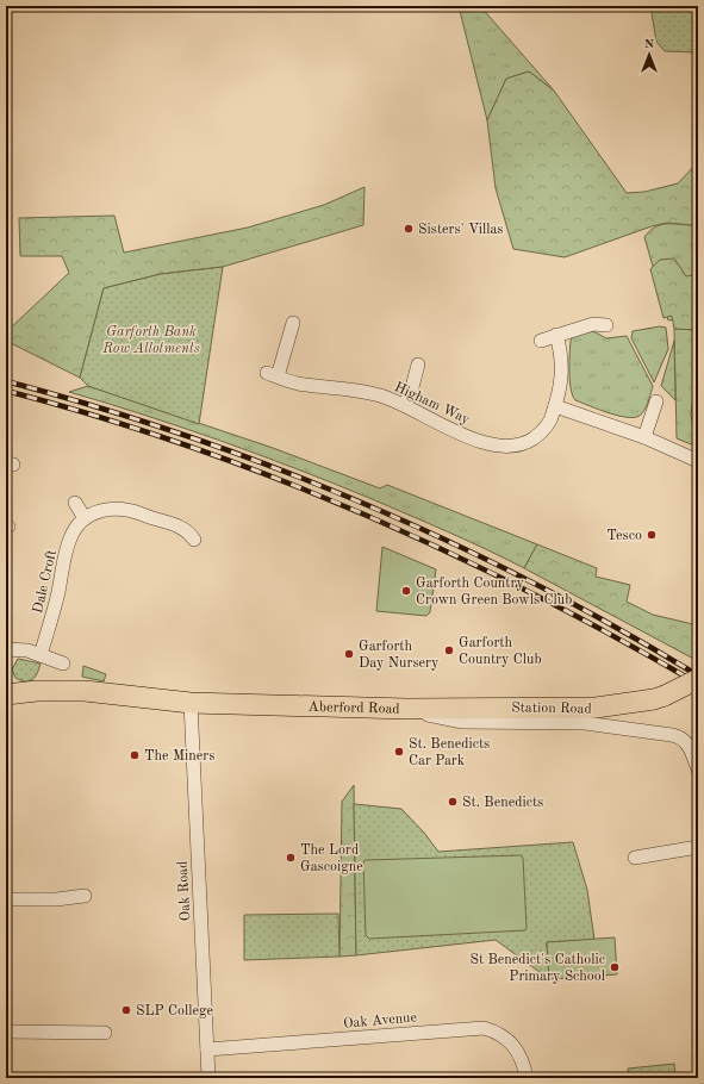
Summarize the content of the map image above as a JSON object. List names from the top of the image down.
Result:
{
  "streets": {
    "main road": ["Aberford Road"],
    "street": [
      "Higham Way",
      "Dale Croft",
      "Station Road",
      "Oak Road",
      "Oak Avenue"
    ]
  },
  "crossings": [
    ["Aberford Road", "Station Road"],
    ["Aberford Road", "Oak Road"],
    ["Oak Road", "Oak Avenue"]
  ],
  "parks": ["Garforth Bank Row Allotments"],
  "places": [
    "Sisters' Villas",
    "Tesco",
    "Garforth Country Crown Green Bowls Club",
    "Garforth Country Club",
    "Garforth Day Nursery",
    "St. Benedicts Car Park",
    "The Miners",
    "St. Benedicts",
    "The Lord Gascoigne",
    "St Benedict's Catholic Primary School",
    "SLP College"
  ],
  "north": "top"
}
